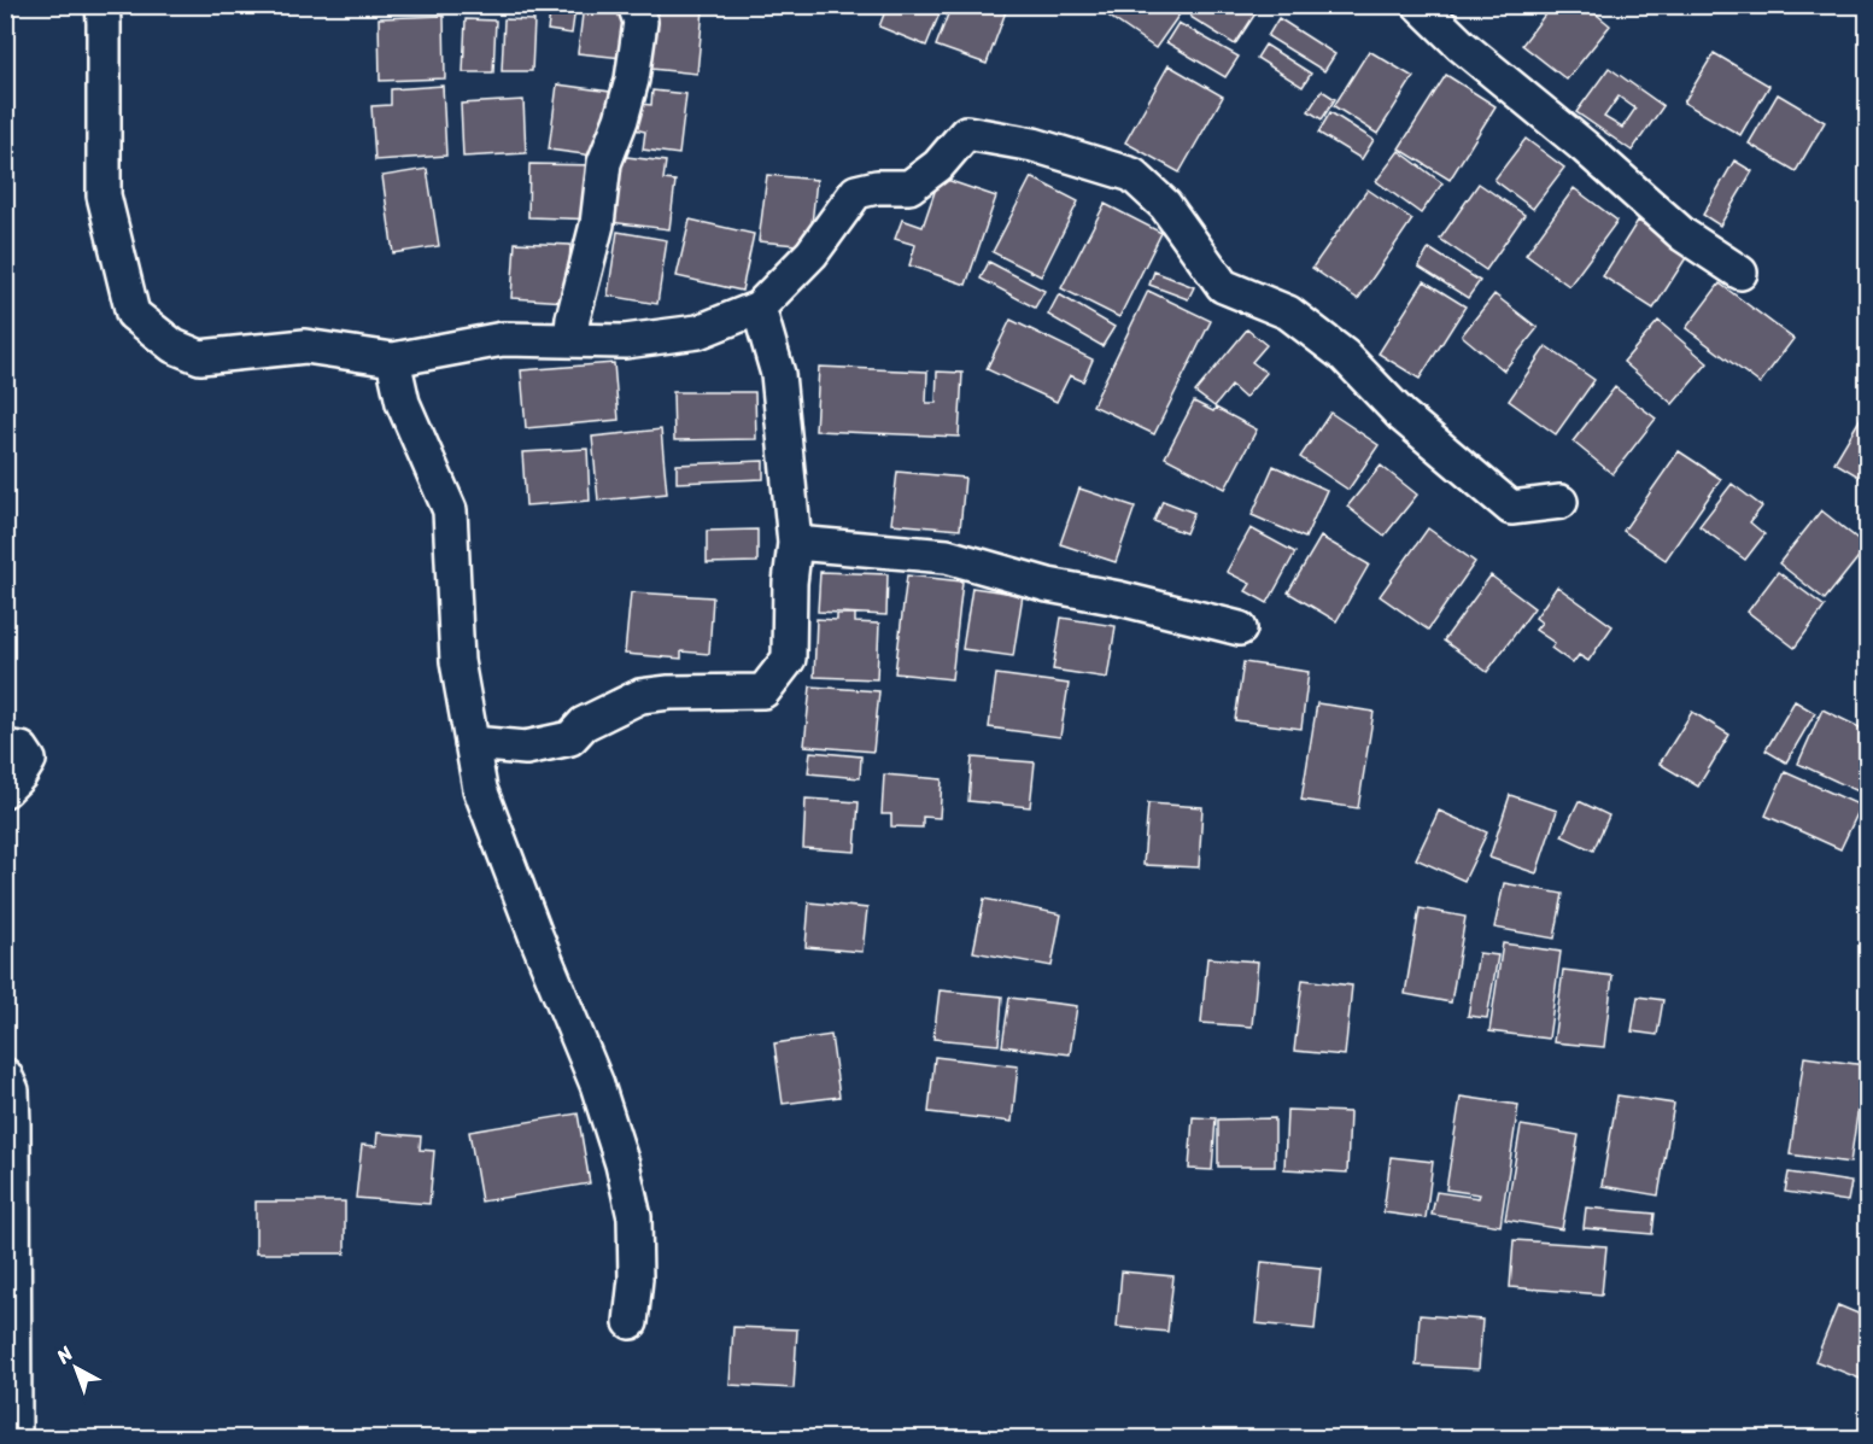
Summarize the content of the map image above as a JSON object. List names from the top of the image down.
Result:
{
  "north": "top left"
}
